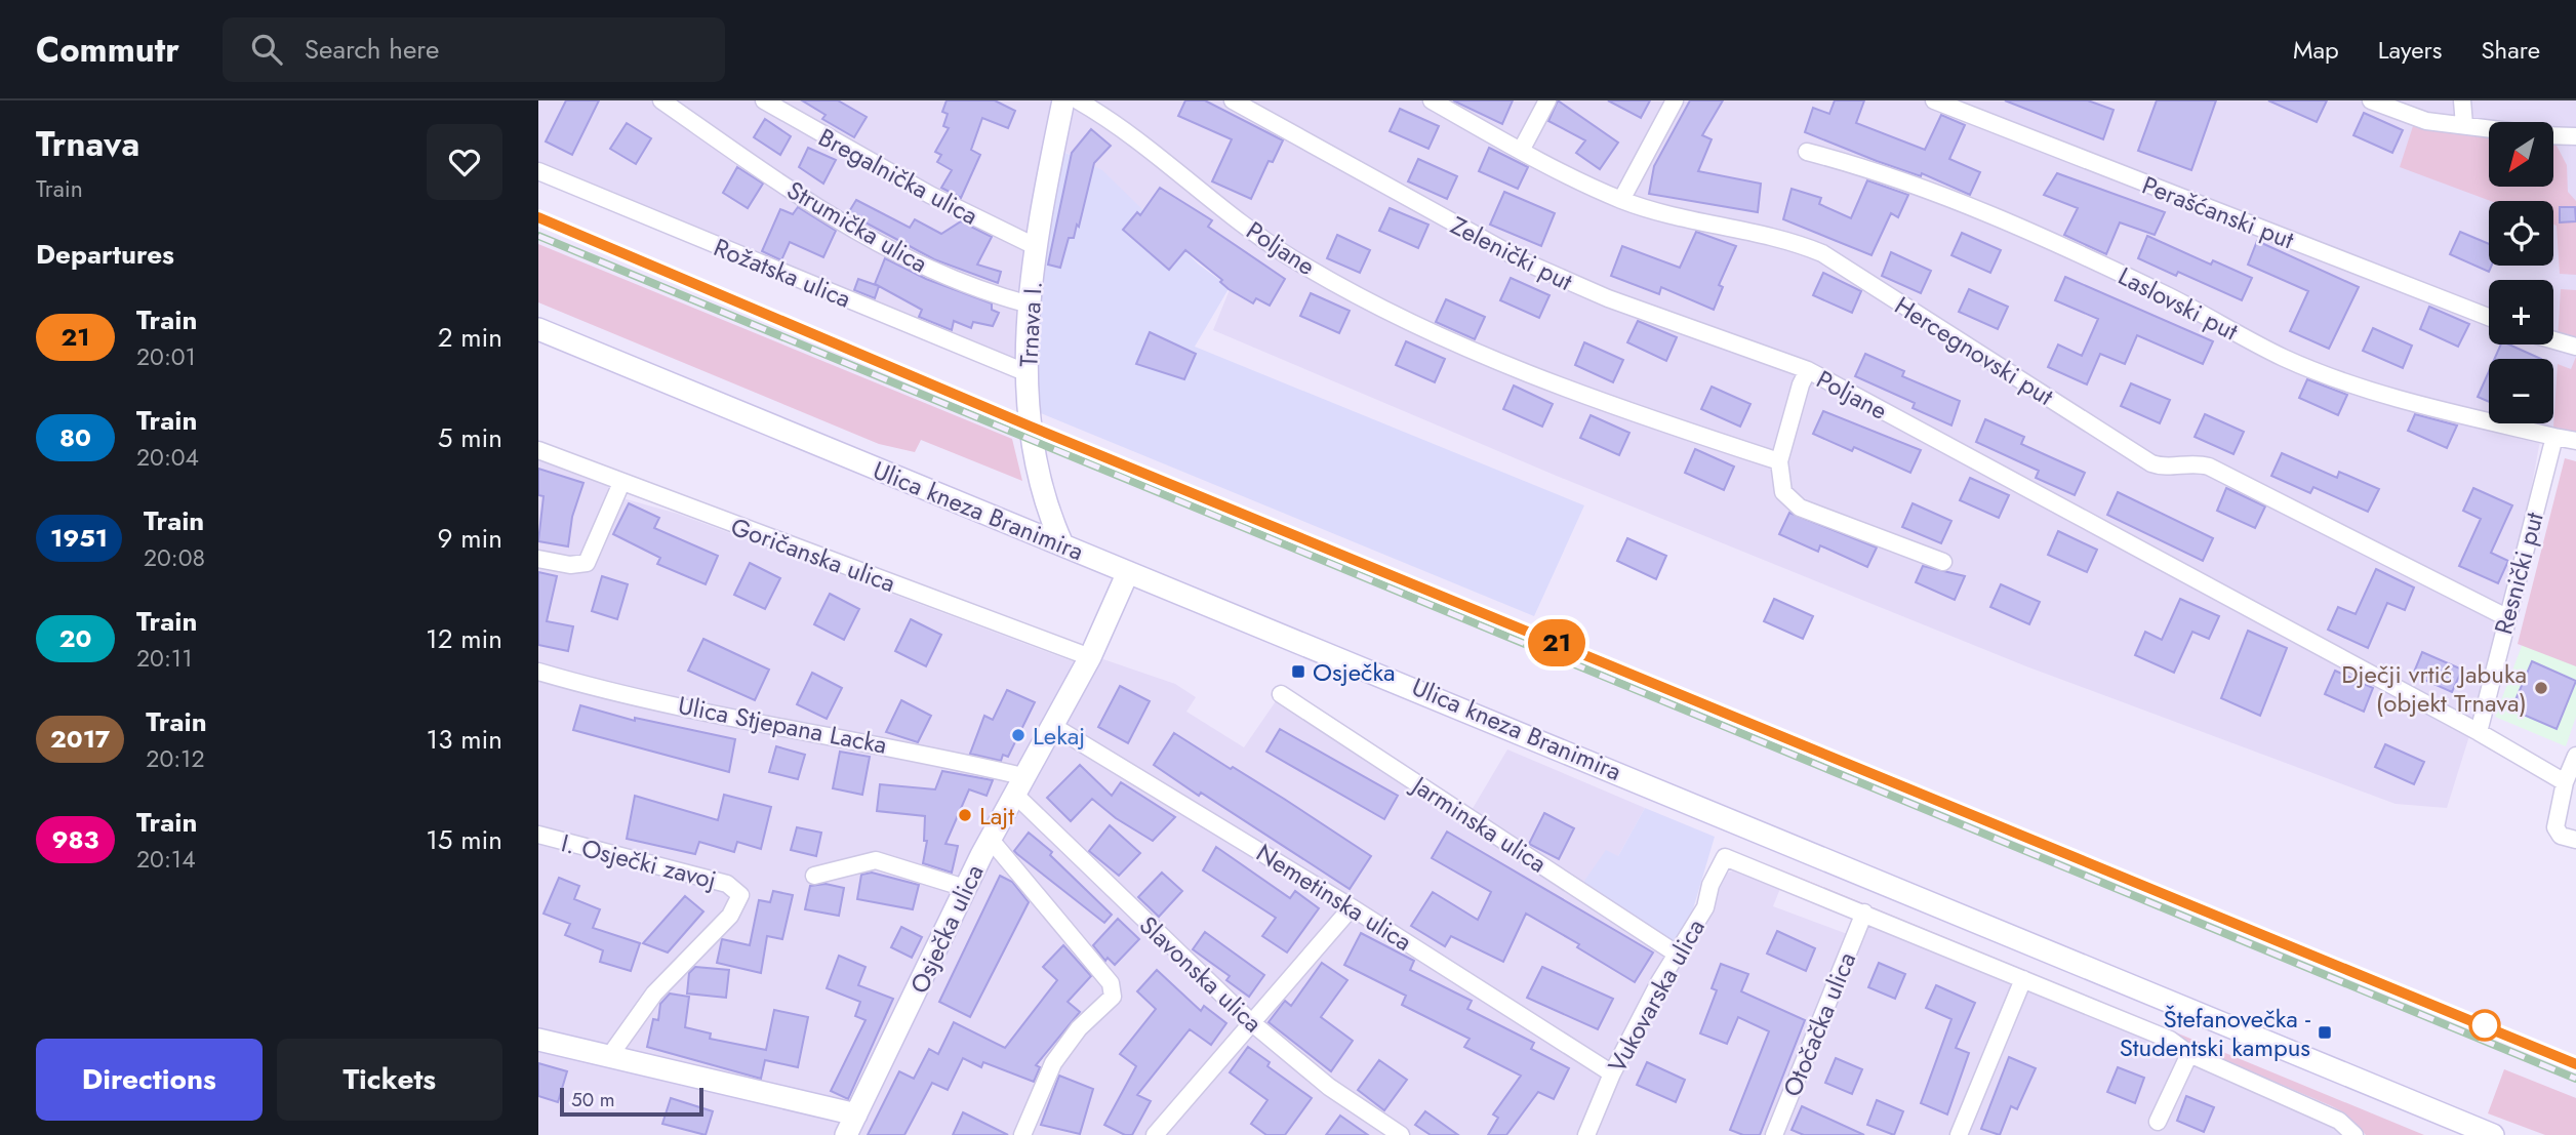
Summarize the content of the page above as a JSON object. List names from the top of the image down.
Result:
{
  "streets": {
    "main road": ["Trnava I.", "Ulica kneza Branimira", "Osječka ulica"],
    "street": [
      "Bregalnička ulica",
      "Perašćanski put",
      "Strumička ulica",
      "Poljane",
      "Zelenički put",
      "Rožatska ulica",
      "Laslovski put",
      "Hercegnovski put",
      "Goričanska ulica",
      "Resnički put",
      "Ulica Stjepana Lacka",
      "Jarminska ulica",
      "I. Osječki zavoj",
      "Nemetinska ulica",
      "Slavonska ulica",
      "Vukovarska ulica",
      "Otočačka ulica"
    ]
  },
  "crossings": [
    ["Bregalnička ulica", "Trnava I."],
    ["Strumička ulica", "Trnava I."],
    ["Poljane", "Zelenički put"],
    ["Poljane", "Resnički put"],
    ["Rožatska ulica", "Trnava I."],
    ["Laslovski put", "Resnički put"],
    ["Trnava I.", "Ulica kneza Branimira"],
    ["Hercegnovski put", "Resnički put"],
    ["Ulica kneza Branimira", "Osječka ulica"],
    ["Goričanska ulica", "Osječka ulica"],
    ["Ulica Stjepana Lacka", "Osječka ulica"],
    ["Ulica Stjepana Lacka", "Slavonska ulica"],
    ["Jarminska ulica", "Vukovarska ulica"],
    ["Nemetinska ulica", "Osječka ulica"],
    ["Nemetinska ulica", "Vukovarska ulica"],
    ["Osječka ulica", "Slavonska ulica"],
    ["Vukovarska ulica", "Otočačka ulica"]
  ],
  "places": {
    "transit": ["Osječka", "Štefanovečka - Studentski kampus"],
    "other": ["Dječji vrtić Jabuka (objekt Trnava)", "Lekaj", "Lajt"]
  },
  "scale_bar": "50 m",
  "north": "bottom left",
  "page": {
    "header": "Commutr",
    "search": "Search here",
    "nav": ["Map", "Layers", "Share"],
    "heading": [
      ["Trnava", "Train"],
      "Departures"
    ],
    "on_map": "21",
    "map_buttons": ["+", "−"],
    "list": [
      {
        "mark": "21",
        "name": "Train",
        "note": "20:01",
        "value": "2 min"
      },
      {
        "mark": "80",
        "name": "Train",
        "note": "20:04",
        "value": "5 min"
      },
      {
        "mark": "1951",
        "name": "Train",
        "note": "20:08",
        "value": "9 min"
      },
      {
        "mark": "20",
        "name": "Train",
        "note": "20:11",
        "value": "12 min"
      },
      {
        "mark": "2017",
        "name": "Train",
        "note": "20:12",
        "value": "13 min"
      },
      {
        "mark": "983",
        "name": "Train",
        "note": "20:14",
        "value": "15 min"
      }
    ],
    "buttons": ["Directions", "Tickets"],
    "scale": "50 m"
  }
}
